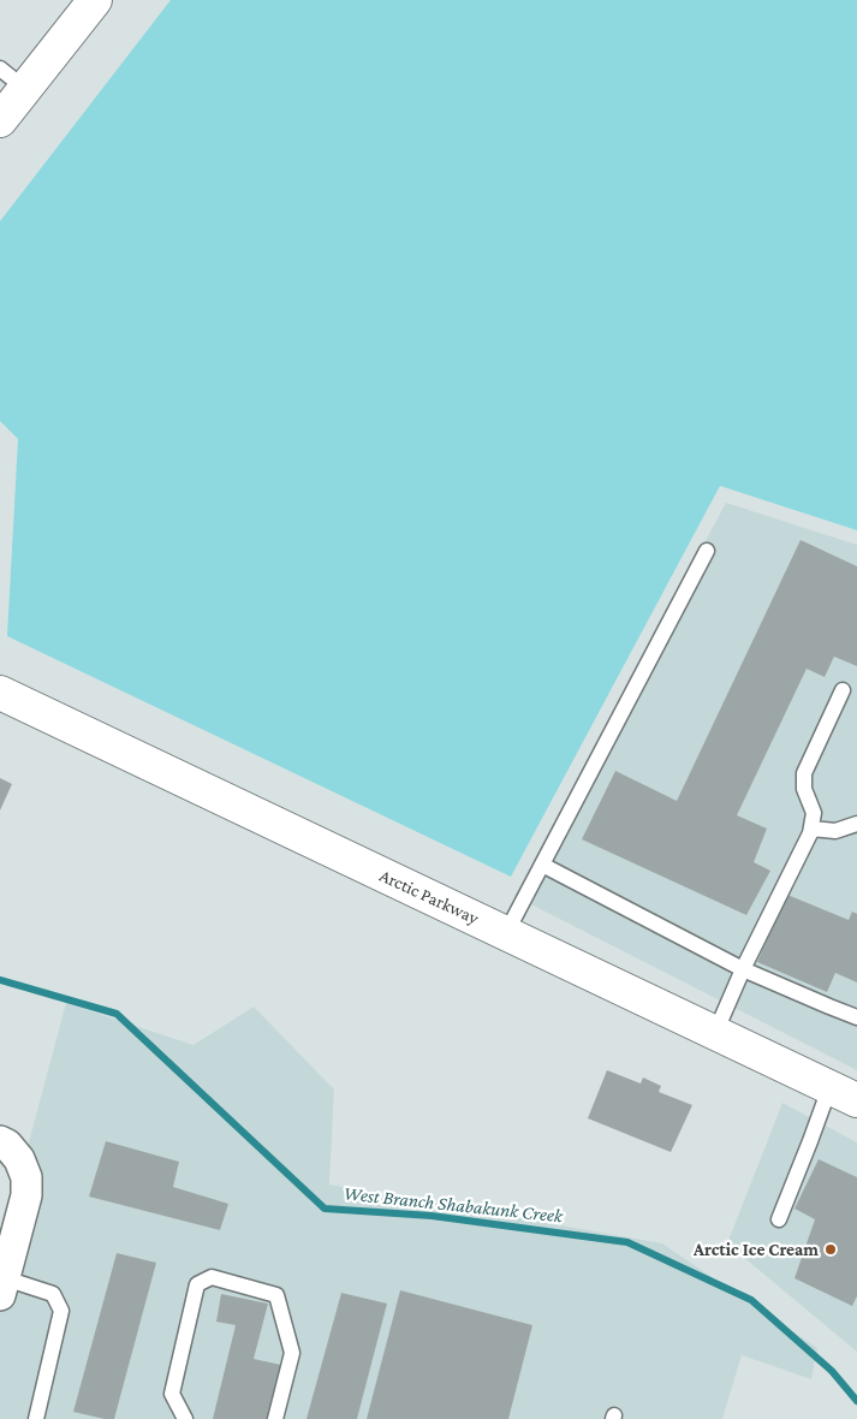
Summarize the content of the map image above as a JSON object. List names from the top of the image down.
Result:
{
  "streets": {
    "street": ["Arctic Parkway"]
  },
  "water": ["West Branch Shabakunk Creek"],
  "places": ["Arctic Ice Cream"]
}
